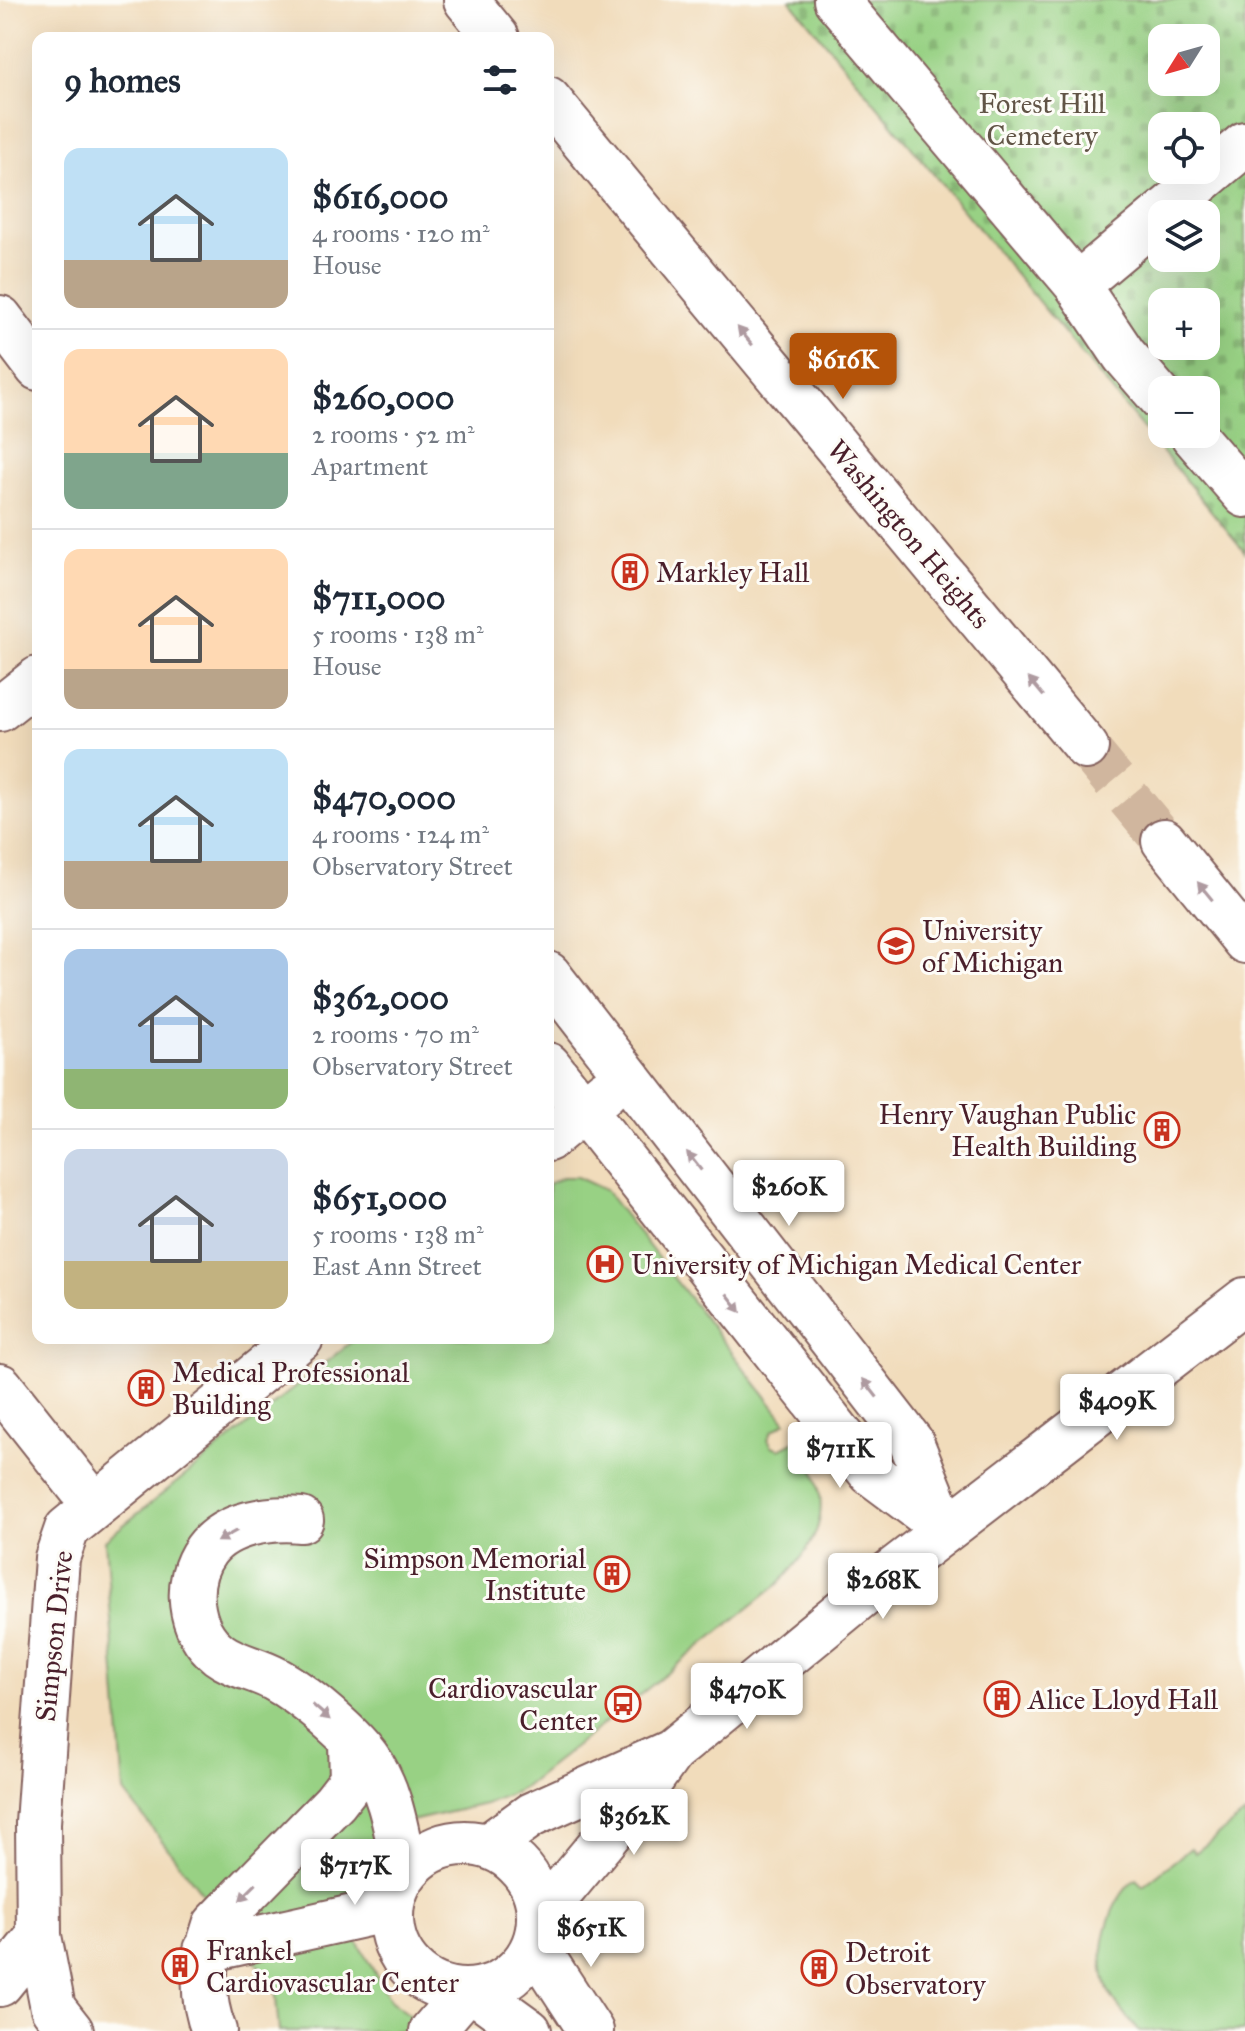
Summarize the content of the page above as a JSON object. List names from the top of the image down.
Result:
{
  "streets": {
    "street": ["Washington Heights", "Simpson Drive"]
  },
  "parks": ["Forest Hill Cemetery"],
  "places": {
    "building": [
      "Markley Hall",
      "Henry Vaughan Public Health Building",
      "Medical Professional Building",
      "Simpson Memorial Institute",
      "Alice Lloyd Hall",
      "Frankel Cardiovascular Center",
      "Detroit Observatory"
    ],
    "school or university": ["University of Michigan"],
    "hospital": ["University of Michigan Medical Center"],
    "bus stop": ["Cardiovascular Center"]
  },
  "north": "bottom left",
  "page": {
    "map_buttons": ["+", "−"],
    "heading": "9 homes",
    "list": [
      {
        "name": "$616,000",
        "note": "4 rooms · 120 m² · House"
      },
      {
        "name": "$260,000",
        "note": "2 rooms · 52 m² · Apartment"
      },
      {
        "name": "$711,000",
        "note": "5 rooms · 138 m² · House"
      },
      {
        "name": "$470,000",
        "note": "4 rooms · 124 m² · Observatory Street"
      },
      {
        "name": "$362,000",
        "note": "2 rooms · 70 m² · Observatory Street"
      },
      {
        "name": "$651,000",
        "note": "5 rooms · 138 m² · East Ann Street"
      }
    ],
    "price": [
      "$616K",
      "$260K",
      "$409K",
      "$711K",
      "$268K",
      "$470K",
      "$362K",
      "$717K",
      "$651K"
    ]
  }
}
